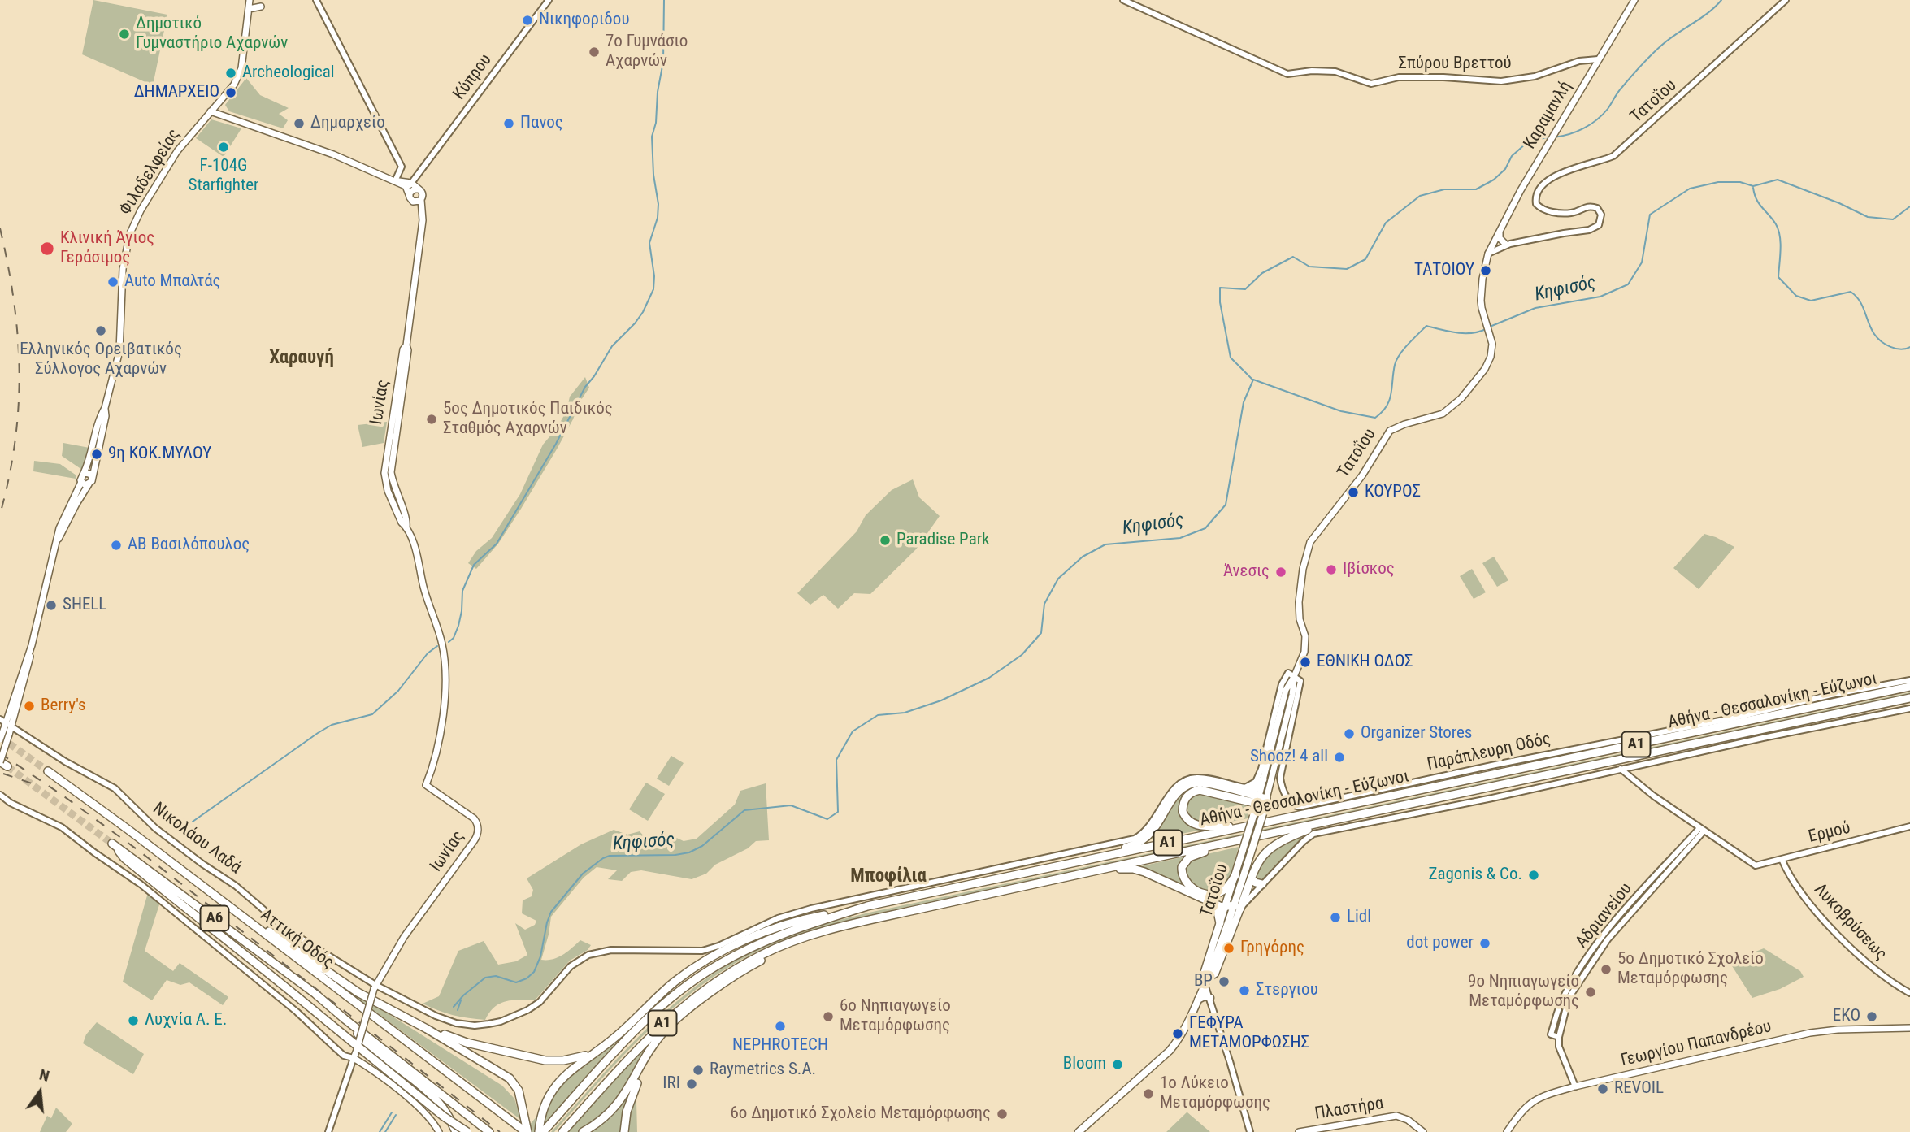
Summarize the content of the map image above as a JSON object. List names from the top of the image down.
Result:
{
  "streets": {
    "highway": [
      "Αθήνα - Θεσσαλονίκη - Εύζωνοι",
      "Α1",
      "Α6",
      "Αττική Οδός"
    ],
    "main road": [
      "Κύπρου",
      "Τατοΐου",
      "Καραμανλή",
      "Φιλαδελφείας",
      "Ιωνίας",
      "Γεωργίου Παπανδρέου",
      "Πλαστήρα"
    ],
    "street": [
      "Σπύρου Βρεττού",
      "Παράπλευρη Οδός",
      "Ερμού",
      "Νικολάου Λαδά",
      "Αδριανείου",
      "Λυκοβρύσεως"
    ]
  },
  "crossings": [
    ["Σπύρου Βρεττού", "Καραμανλή"],
    ["Κύπρου", "Ιωνίας"],
    ["Τατοΐου", "Καραμανλή"],
    ["Τατοΐου", "Παράπλευρη Οδός"],
    ["Ιωνίας", "Νικολάου Λαδά"],
    ["Ερμού", "Αδριανείου"],
    ["Ερμού", "Λυκοβρύσεως"]
  ],
  "districts": ["Χαραυγή", "Μποφίλια"],
  "water": ["Κηφισός"],
  "places": [
    "Νικηφοριδου",
    "Δημοτικό Γυμναστήριο Αχαρνών",
    "7ο Γυμνάσιο Αχαρνών",
    "Archeological",
    "ΔΗΜΑΡΧΕΙΟ",
    "Δημαρχείο",
    "Πανος",
    "F-104G Starfighter",
    "Κλινική Άγιος Γεράσιμος",
    "ΤΑΤΟΙΟΥ",
    "Auto Μπαλτάς",
    "Ελληνικός Ορειβατικός Σύλλογος Αχαρνών",
    "5ος Δημοτικός Παιδικός Σταθμός Αχαρνών",
    "9η ΚΟΚ.ΜΥΛΟΥ",
    "ΚΟΥΡΟΣ",
    "Paradise Park",
    "ΑΒ Βασιλόπουλος",
    "Ιβίσκος",
    "Άνεσις",
    "SHELL",
    "ΕΘΝΙΚΗ ΟΔΟΣ",
    "Berry's",
    "Organizer Stores",
    "Shooz! 4 all",
    "Zagonis & Co.",
    "Lidl",
    "dot power",
    "Γρηγόρης",
    "5ο Δημοτικό Σχολείο Μεταμόρφωσης",
    "BP",
    "Στεργιου",
    "9ο Νηπιαγωγείο Μεταμόρφωσης",
    "6ο Νηπιαγωγείο Μεταμόρφωσης",
    "EKO",
    "Λυχνία A. E.",
    "NEPHROTECH",
    "ΓΕΦΥΡΑ ΜΕΤΑΜΟΡΦΩΣΗΣ",
    "Bloom",
    "Raymetrics S.A.",
    "IRI",
    "REVOIL",
    "1ο Λύκειο Μεταμόρφωσης",
    "6ο Δημοτικό Σχολείο Μεταμόρφωσης"
  ],
  "north": "top"
}
